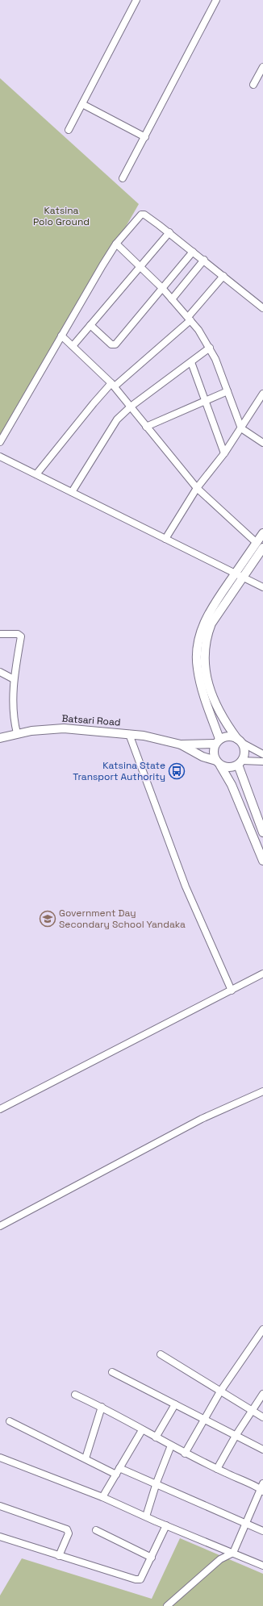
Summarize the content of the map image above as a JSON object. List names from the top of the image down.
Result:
{
  "streets": {
    "main road": ["Batsari Road"]
  },
  "parks": ["Katsina Polo Ground"],
  "places": {
    "bus stop": ["Katsina State Transport Authority"],
    "school or university": ["Government Day Secondary School Yandaka"]
  }
}
